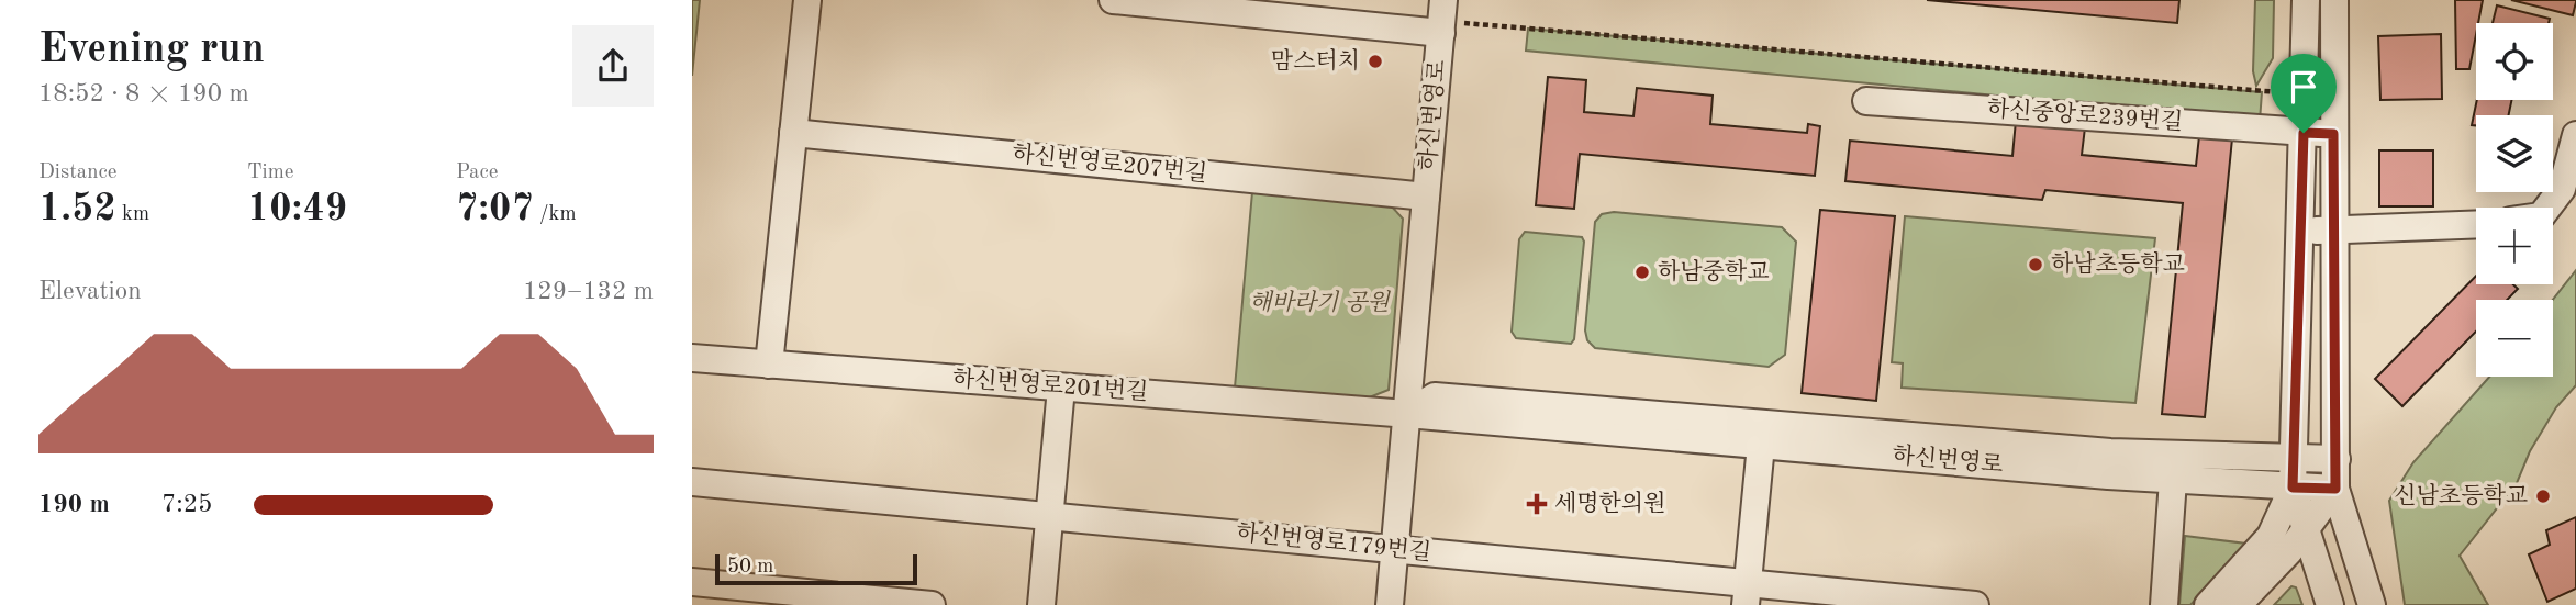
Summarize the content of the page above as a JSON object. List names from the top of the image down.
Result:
{
  "streets": {
    "street": [
      "하신번영로",
      "하신중앙로239번길",
      "하신번영로207번길",
      "하신번영로201번길",
      "하신번영로179번길"
    ]
  },
  "crossings": [
    ["하신번영로", "하신번영로207번길"],
    ["하신번영로", "하신번영로201번길"]
  ],
  "parks": ["해바라기 공원"],
  "places": {
    "other": [
      "맘스터치",
      "하남초등학교",
      "하남중학교",
      "신남초등학교"
    ],
    "health": ["세명한의원"]
  },
  "scale_bar": "50 m",
  "page": {
    "heading": ["Evening run", "18:52 · 8 × 190 m"],
    "map_buttons": ["+", "−"],
    "stats": [
      ["Distance", "1.52 km"],
      ["Time", "10:49"],
      ["Pace", "7:07 /km"]
    ],
    "chart": ["Elevation", "129–132 m"],
    "list": [
      {
        "name": "190 m",
        "note": "7:25"
      }
    ],
    "scale": "50 m"
  }
}
